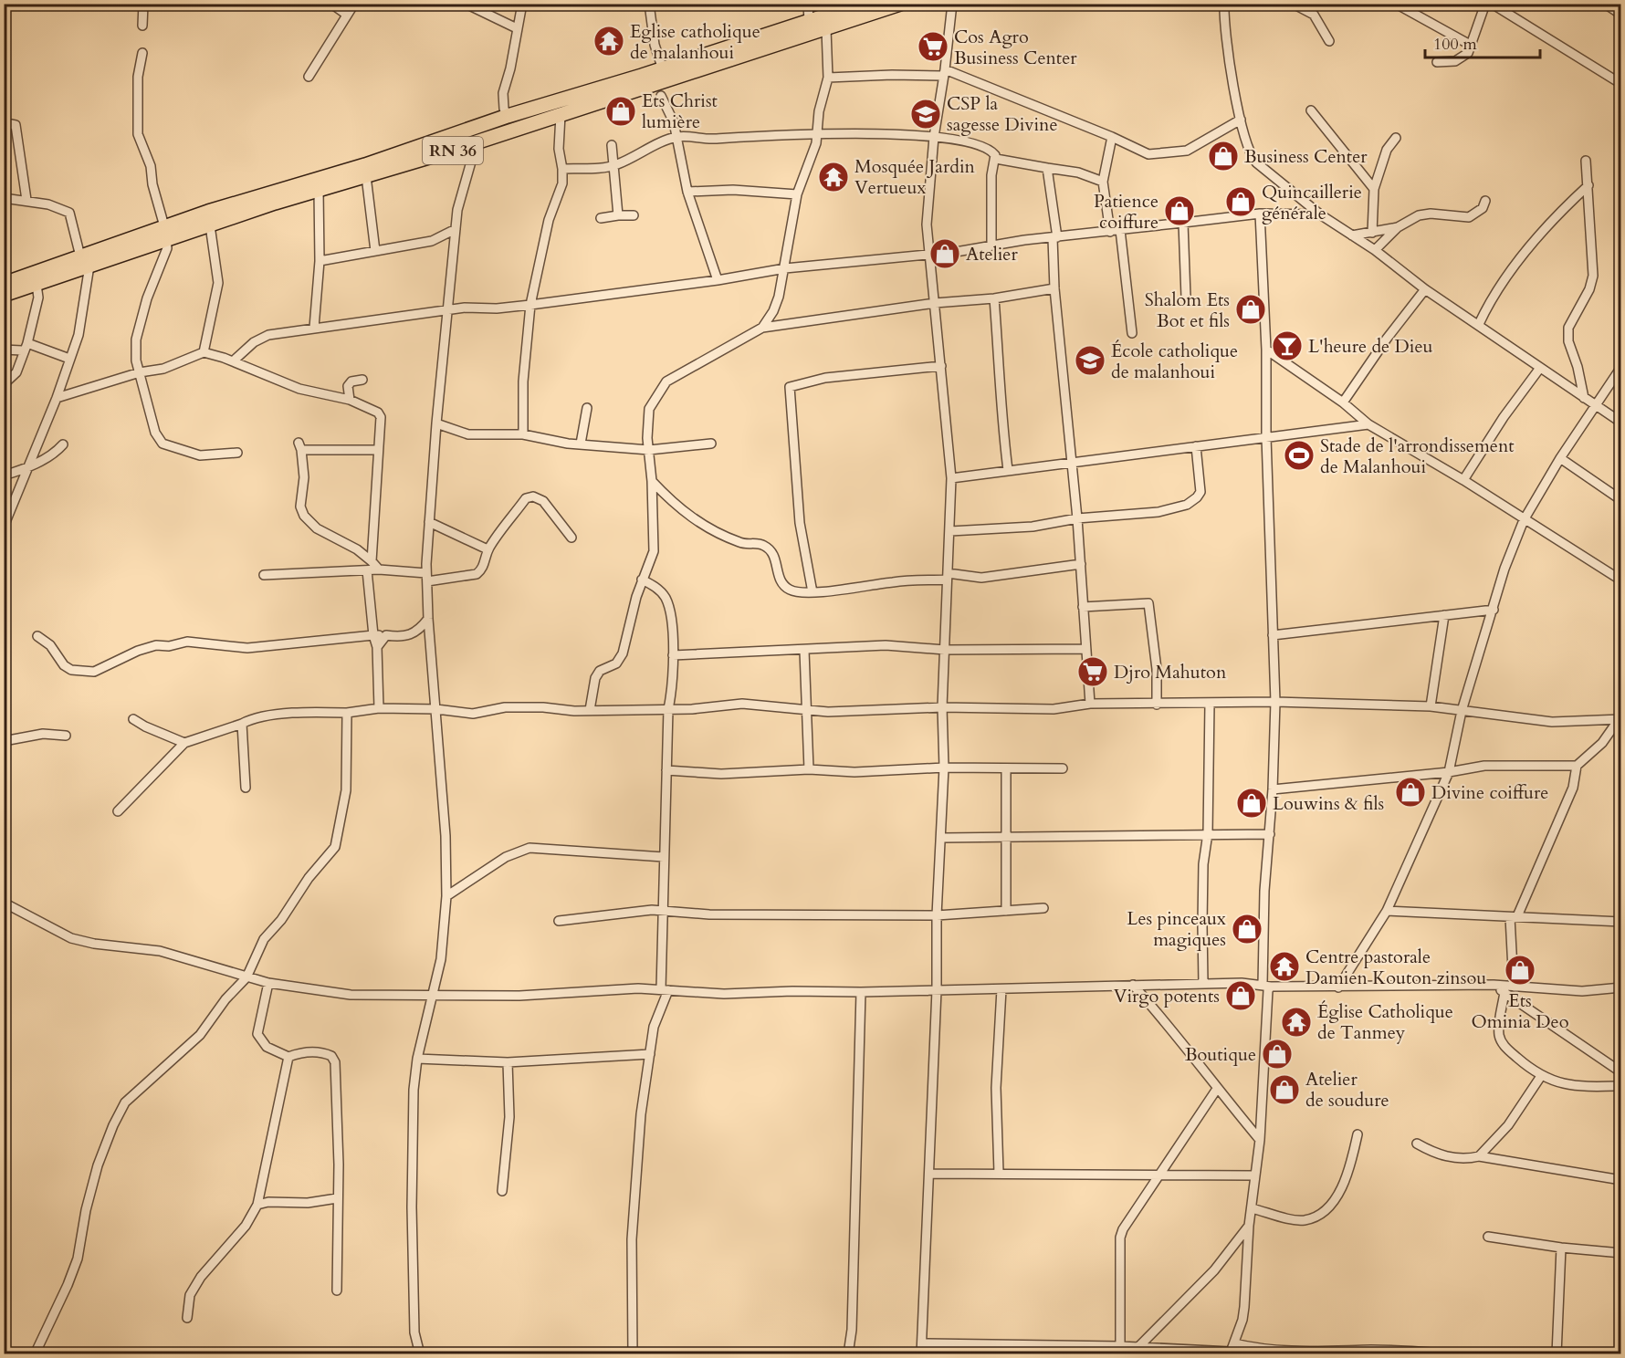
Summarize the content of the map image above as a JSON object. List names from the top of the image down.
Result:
{
  "streets": {
    "main road": ["RN 36"]
  },
  "places": {
    "temple": [
      "Eglise catholique de malanhoui",
      "Mosquée Jardin Vertueux",
      "Centre pastorale Damien Kouton zinsou",
      "Église Catholique de Tanmey"
    ],
    "supermarket": ["Cos Agro Business Center", "Djro Mahuton"],
    "shop": [
      "Ets Christ lumière",
      "Business Center",
      "Quincaillerie générale",
      "Patience coiffure",
      "Atelier",
      "Shalom Ets Bot et fils",
      "Divine coiffure",
      "Louwins & fils",
      "Les pinceaux magiques",
      "Ets Ominia Deo",
      "Virgo potents",
      "Boutique",
      "Atelier de soudure"
    ],
    "school or university": ["CSP la sagesse Divine", "École catholique de malanhoui"],
    "bar": ["L'heure de Dieu"],
    "sports": ["Stade de l'arrondissement de Malanhoui"]
  },
  "scale_bar": "100 m"
}
